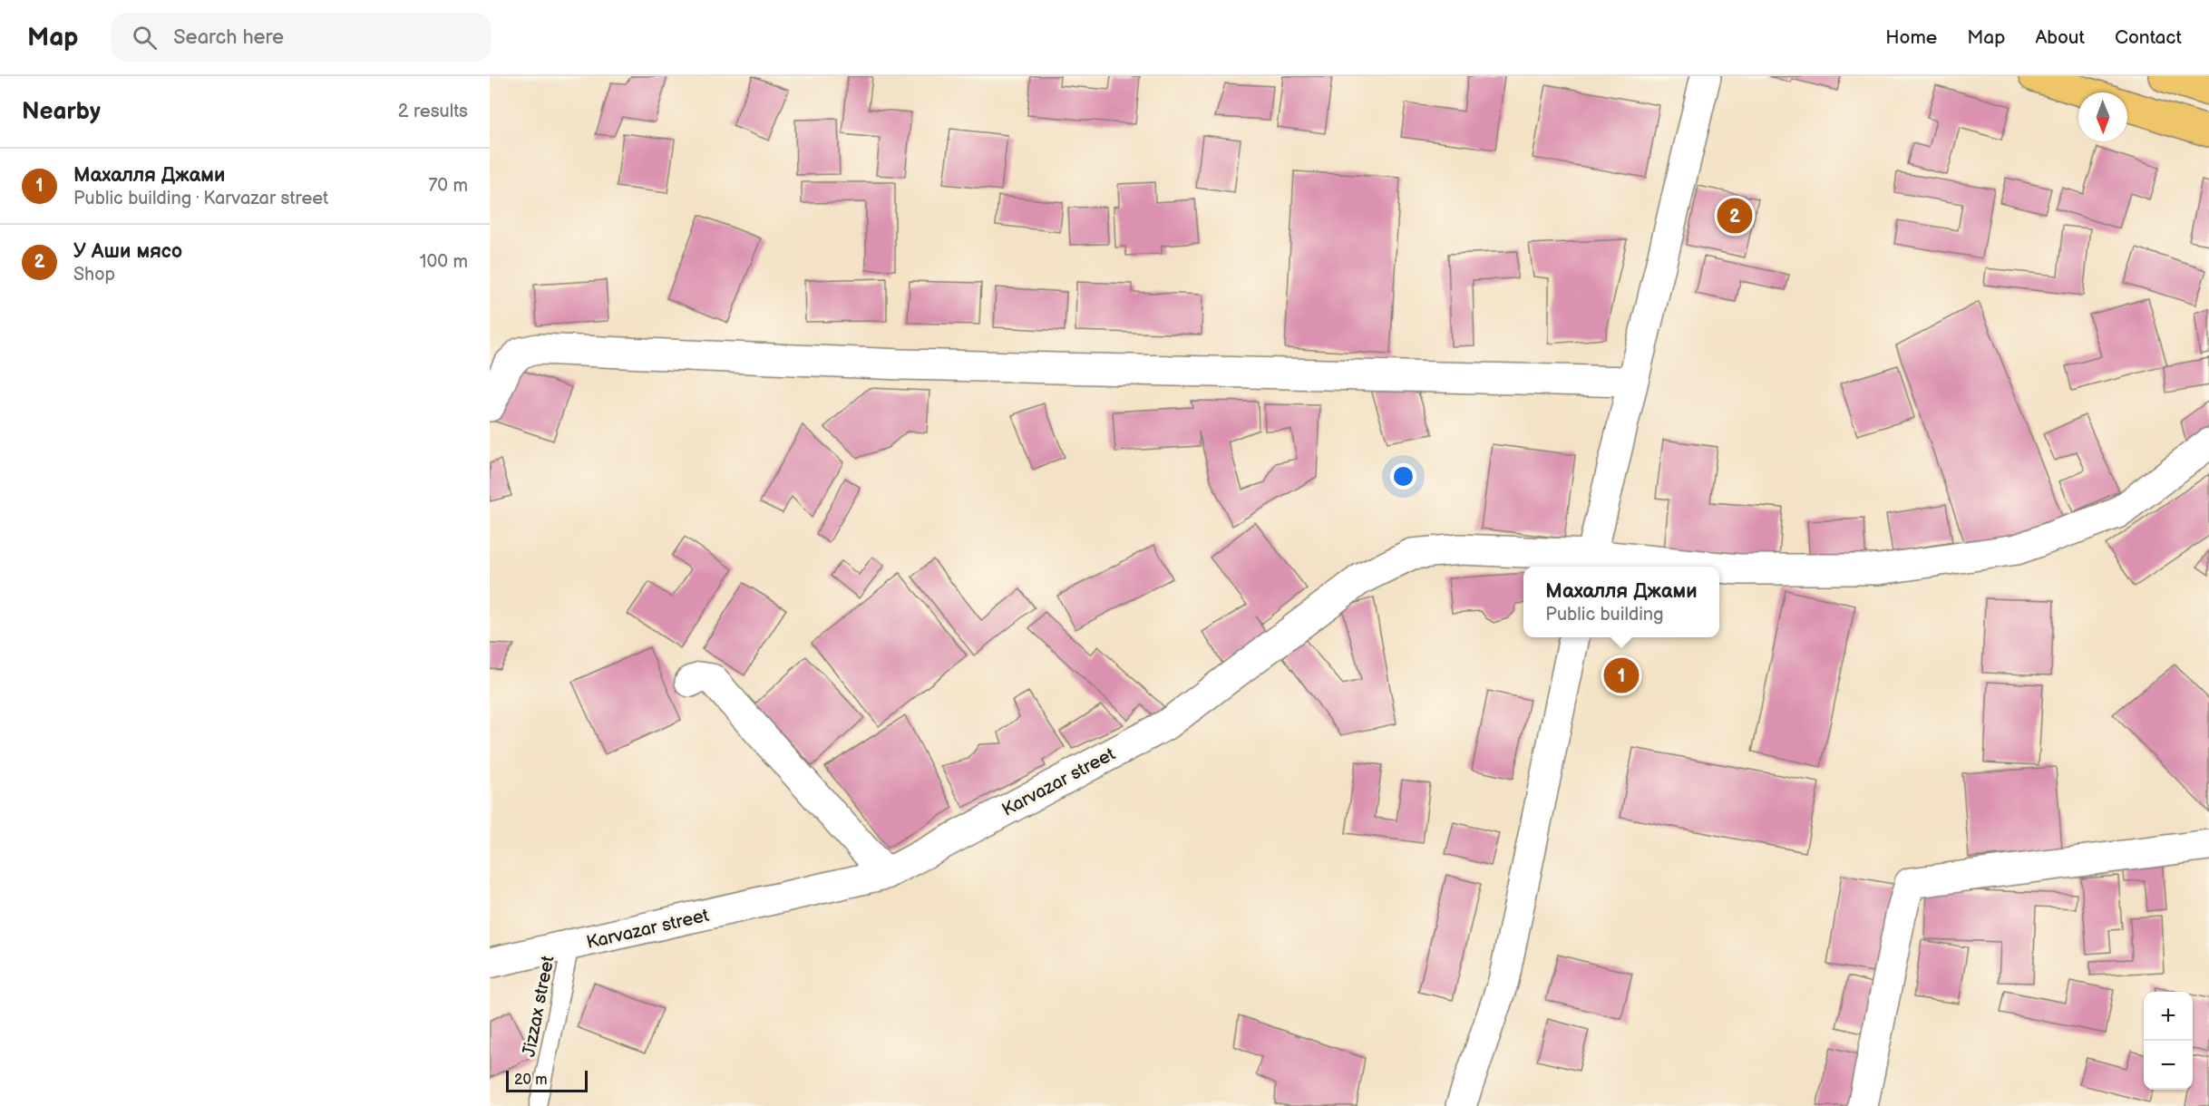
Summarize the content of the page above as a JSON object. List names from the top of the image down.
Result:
{
  "streets": {
    "street": ["Karvazar street"],
    "lane": ["Jizzax street"]
  },
  "crossings": [
    ["Karvazar street", "Jizzax street"]
  ],
  "scale_bar": "20 m",
  "north": "bottom",
  "page": {
    "header": "Map",
    "search": "Search here",
    "nav": [
      "Home",
      "Map",
      "About",
      "Contact"
    ],
    "heading": ["Nearby", "2 results"],
    "list": [
      {
        "mark": "1",
        "name": "Махалля Джами",
        "note": "Public building · Karvazar street",
        "value": "70 m"
      },
      {
        "mark": "2",
        "name": "У Аши мясо",
        "note": "Shop",
        "value": "100 m"
      }
    ],
    "pins": ["2", "1"],
    "popup": ["Махалля Джами", "Public building"],
    "map_buttons": ["+", "−"],
    "scale": "20 m"
  }
}
